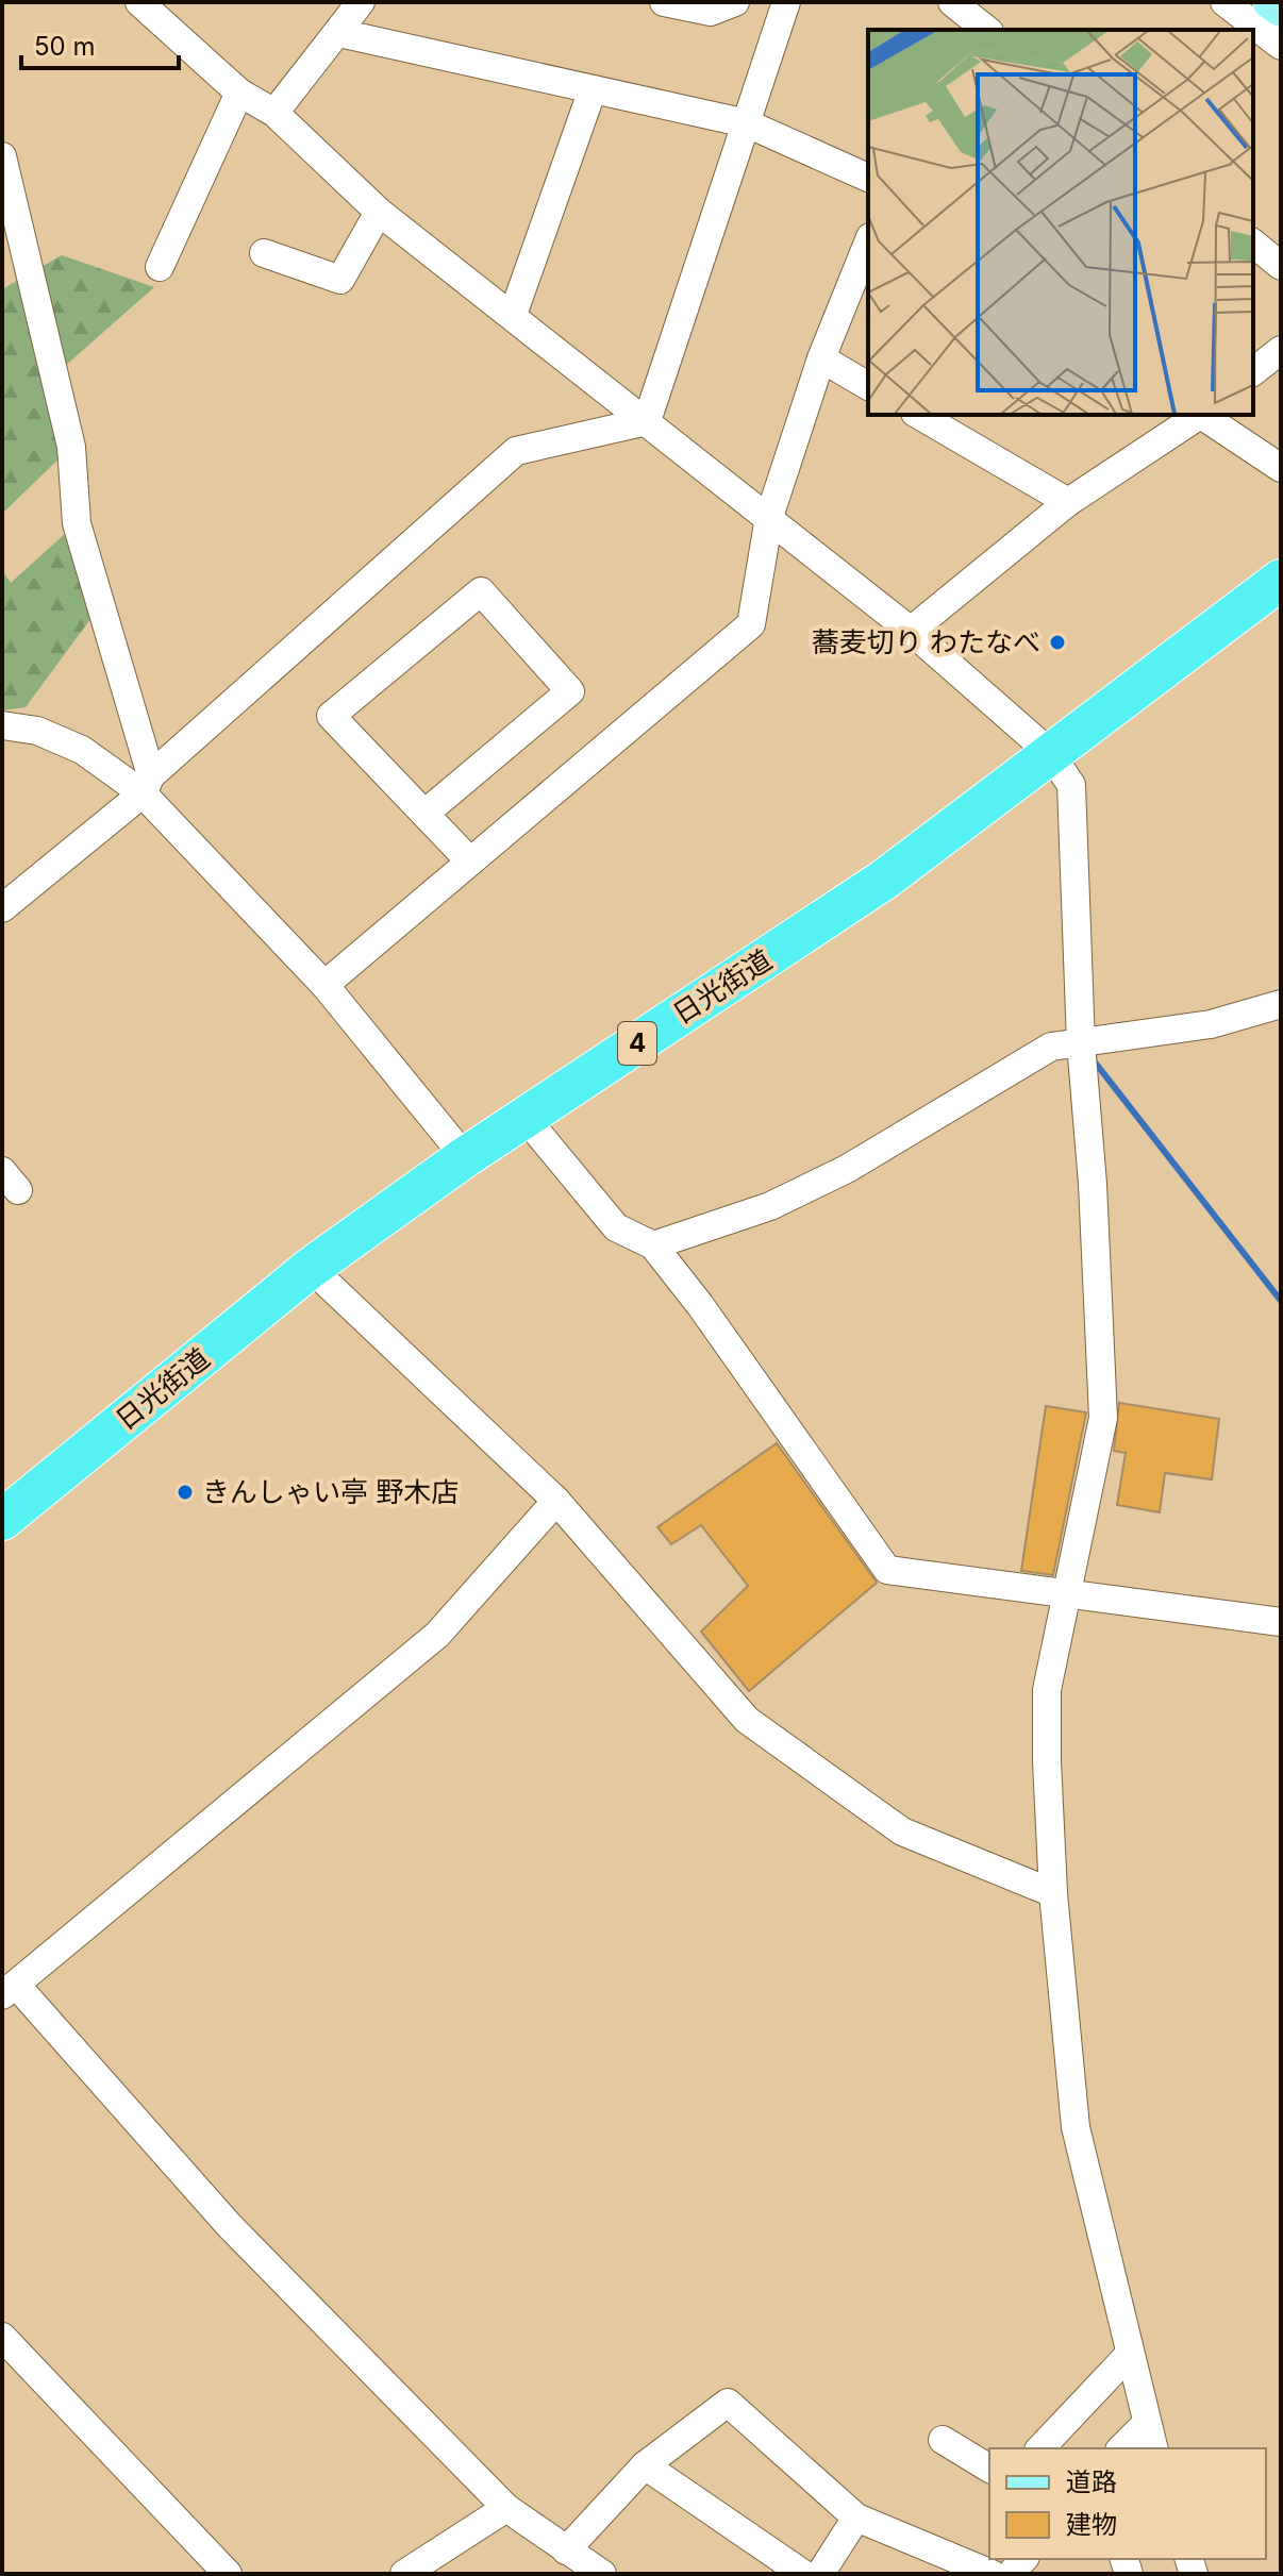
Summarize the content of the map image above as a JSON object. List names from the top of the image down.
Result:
{
  "streets": {
    "highway": ["日光街道", "4"]
  },
  "places": ["蕎麦切り わたなべ", "きんしゃい亭 野木店"],
  "legend": ["道路", "建物"],
  "scale_bar": "50 m"
}
